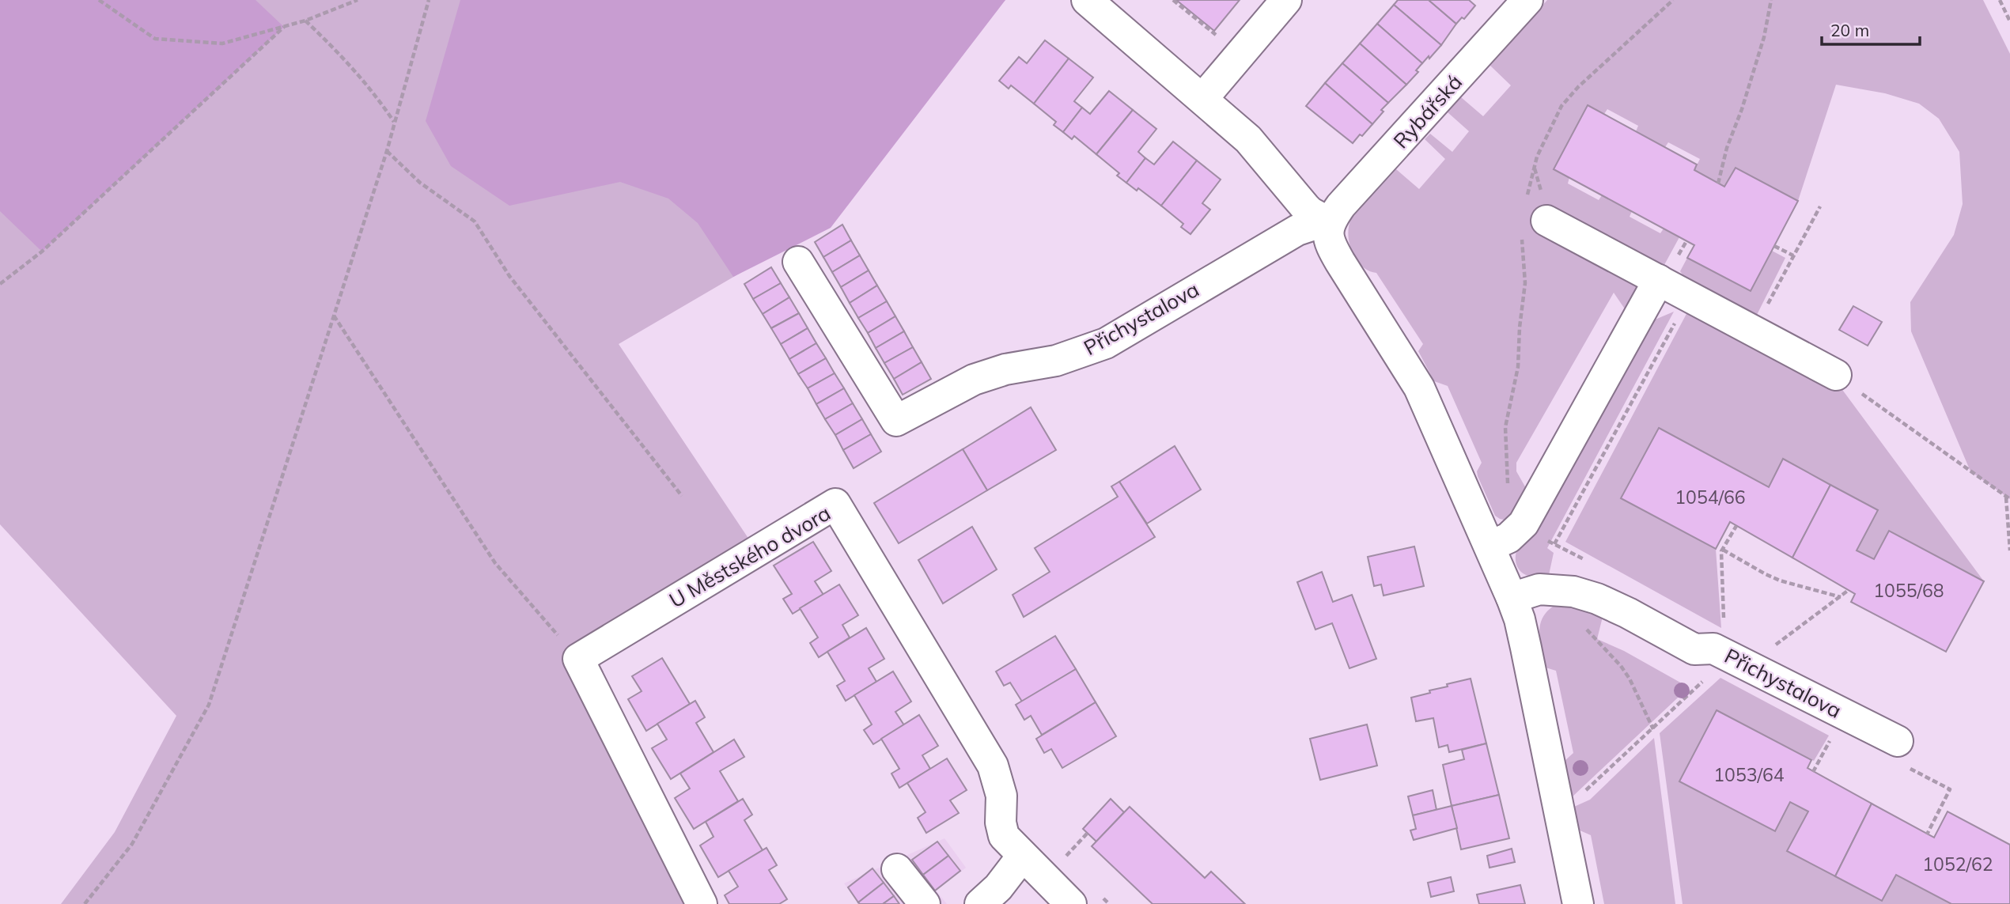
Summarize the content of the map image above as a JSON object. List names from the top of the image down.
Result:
{
  "streets": {
    "street": ["Rybářská", "Přichystalova", "U Městského dvora"]
  },
  "crossings": [
    ["Rybářská", "Přichystalova"]
  ],
  "house_numbers": [
    "1054/66",
    "1055/68",
    "1053/64",
    "1052/62"
  ],
  "scale_bar": "20 m"
}
